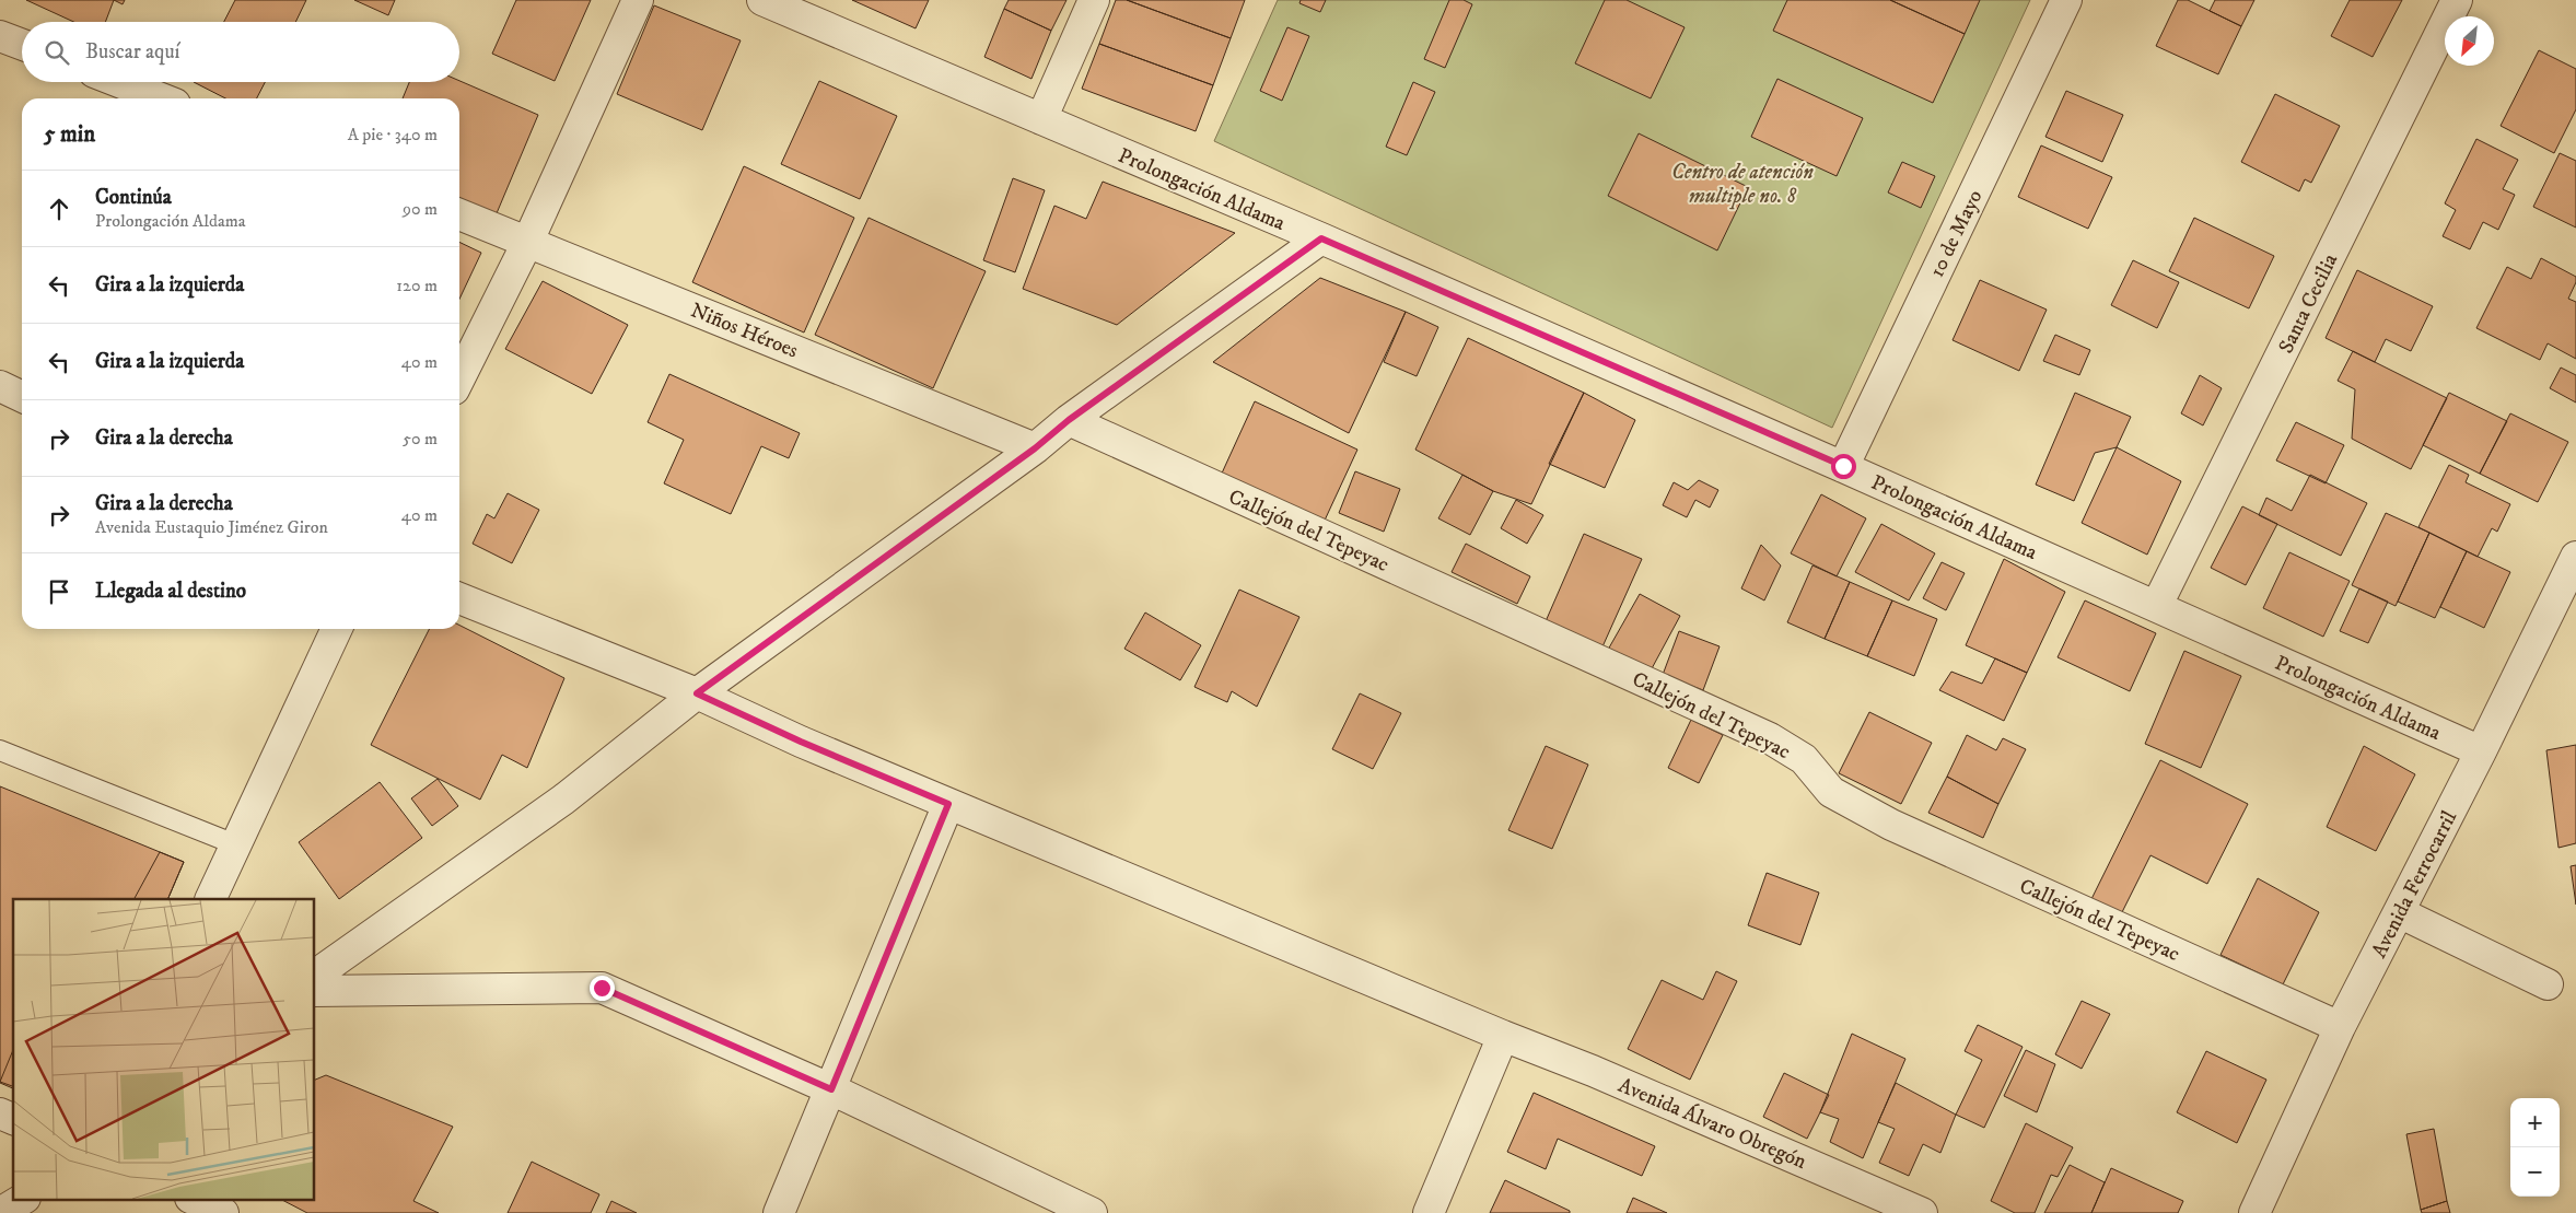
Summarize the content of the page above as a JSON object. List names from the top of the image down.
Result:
{
  "streets": {
    "street": [
      "Prolongación Aldama",
      "10 de Mayo",
      "Santa Cecilia",
      "Niños Héroes",
      "Callejón del Tepeyac",
      "Avenida Ferrocarril",
      "Avenida Álvaro Obregón"
    ]
  },
  "crossings": [
    ["Prolongación Aldama", "10 de Mayo"],
    ["Prolongación Aldama", "Santa Cecilia"],
    ["Prolongación Aldama", "Avenida Ferrocarril"],
    ["Callejón del Tepeyac", "Avenida Ferrocarril"]
  ],
  "parks": ["Centro de atención multiple no. 8"],
  "north": "bottom left",
  "page": {
    "search": "Buscar aquí",
    "heading": ["5 min", "A pie · 340 m"],
    "list": [
      ["Continúa", "Prolongación Aldama", "90 m"],
      ["Gira a la izquierda", "120 m"],
      ["Gira a la izquierda", "40 m"],
      ["Gira a la derecha", "50 m"],
      ["Gira a la derecha", "Avenida Eustaquio Jiménez Giron", "40 m"],
      "Llegada al destino"
    ],
    "map_buttons": ["+", "−"]
  }
}
